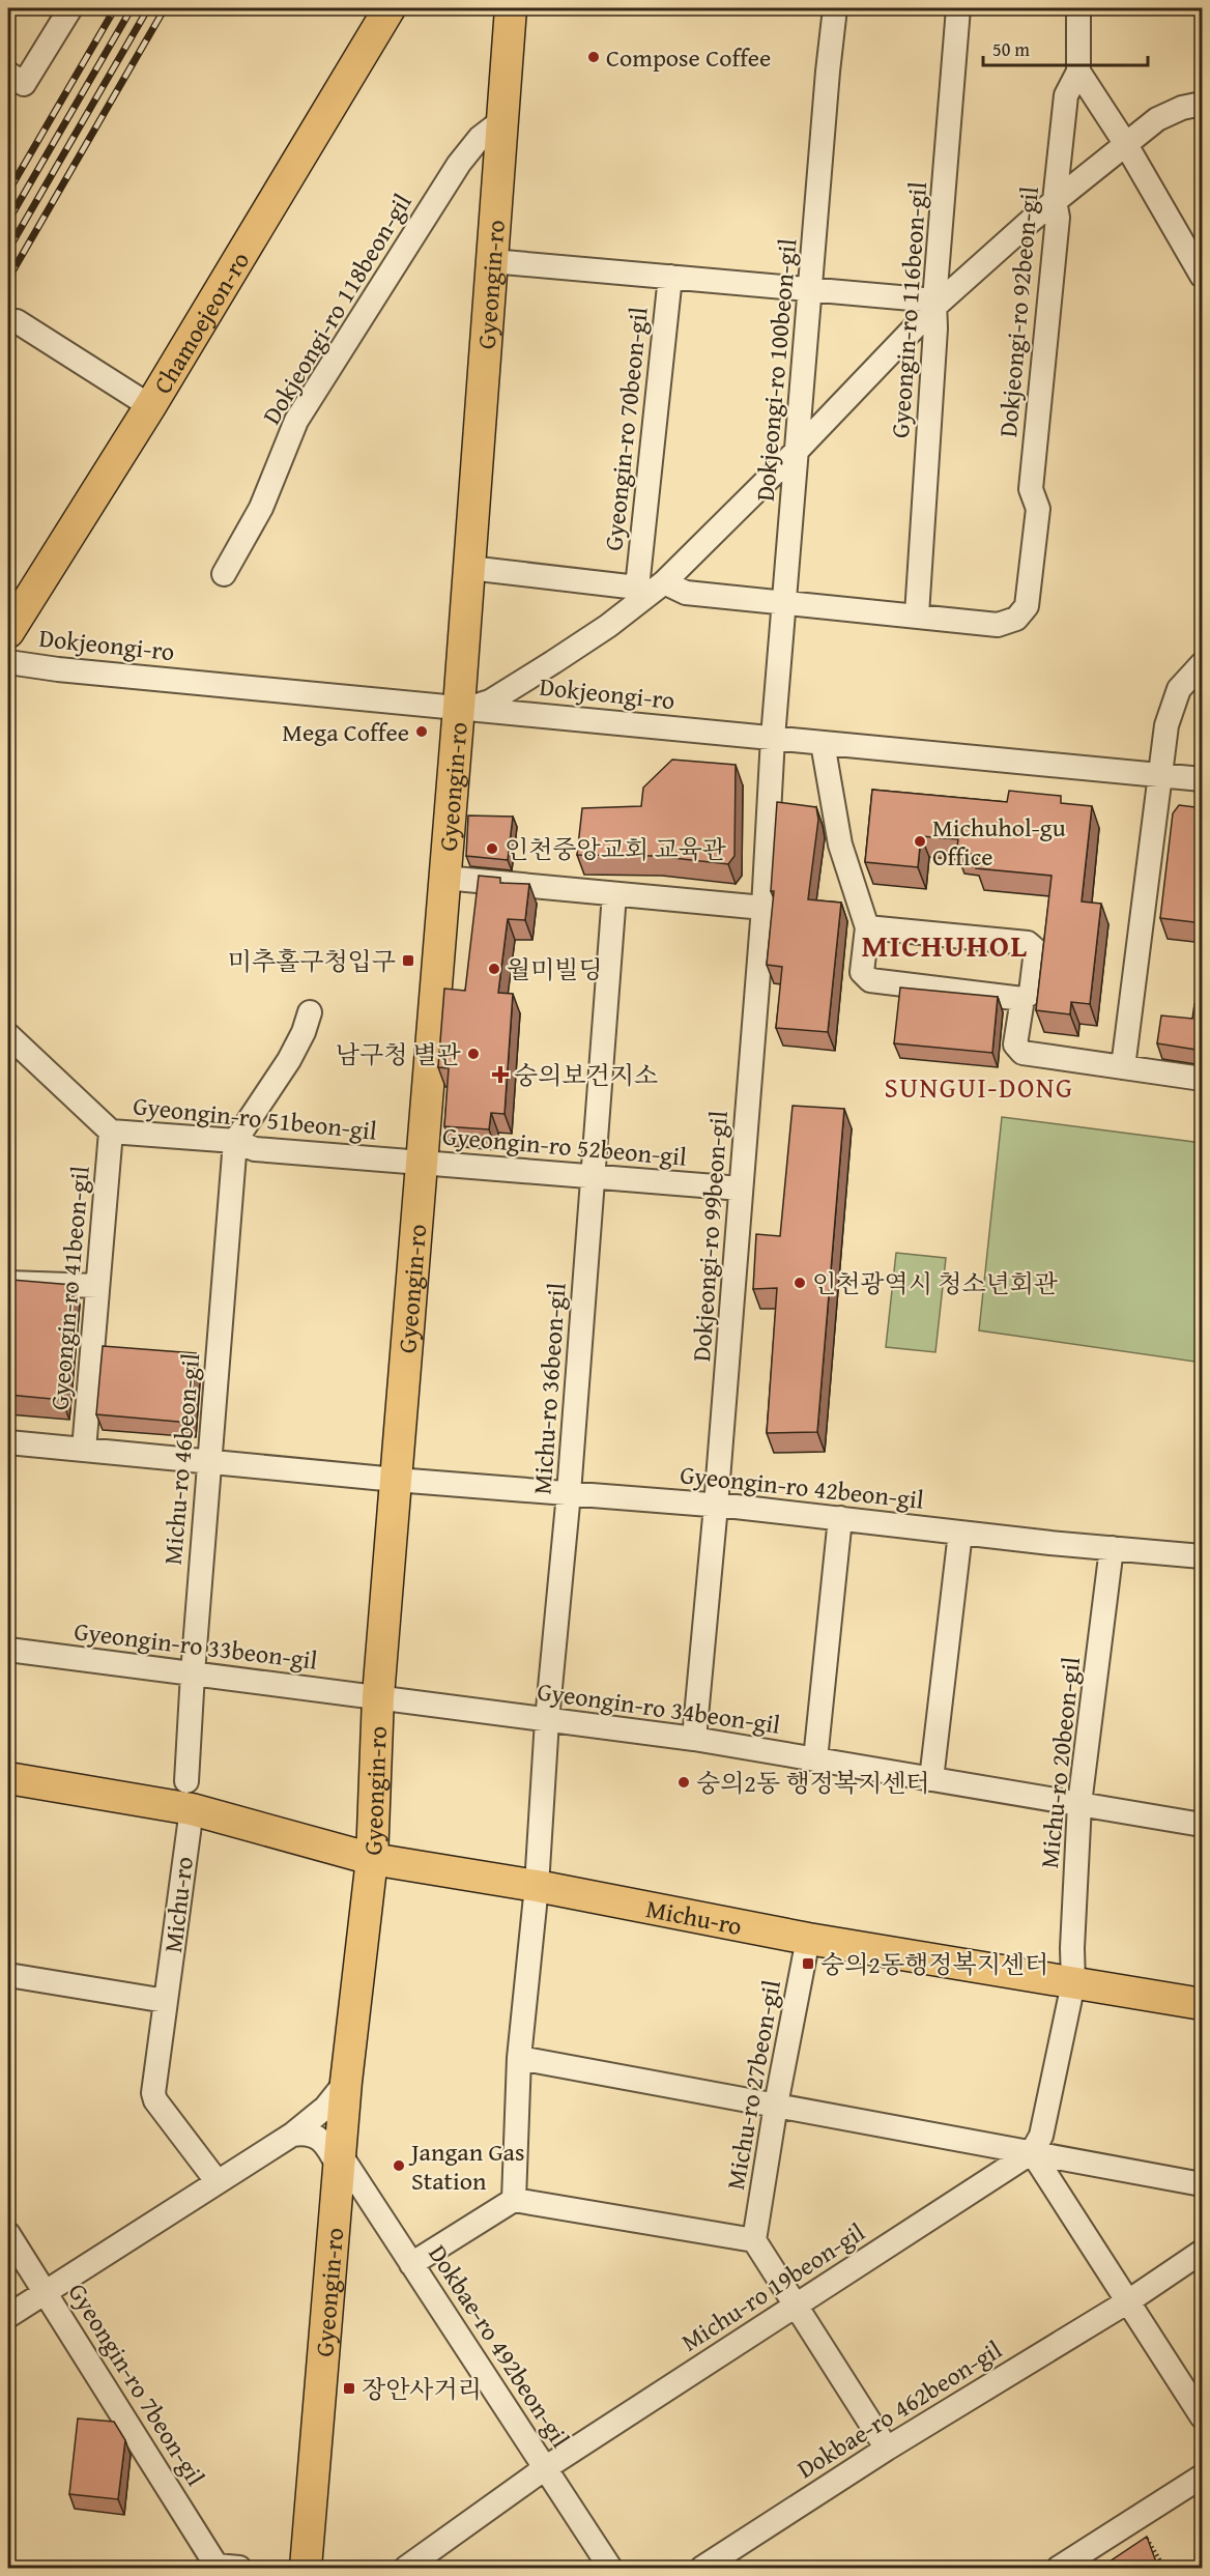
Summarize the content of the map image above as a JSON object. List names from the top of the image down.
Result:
{
  "streets": {
    "main road": ["Gyeongin-ro", "Chamoejeon-ro", "Michu-ro"],
    "street": [
      "Dokjeongi-ro 118beon-gil",
      "Gyeongin-ro 116beon-gil",
      "Dokjeongi-ro 92beon-gil",
      "Dokjeongi-ro 100beon-gil",
      "Gyeongin-ro 70beon-gil",
      "Dokjeongi-ro",
      "Gyeongin-ro 51beon-gil",
      "Gyeongin-ro 52beon-gil",
      "Dokjeongi-ro 99beon-gil",
      "Gyeongin-ro 41beon-gil",
      "Michu-ro 36beon-gil",
      "Michu-ro 46beon-gil",
      "Gyeongin-ro 42beon-gil",
      "Gyeongin-ro 33beon-gil",
      "Gyeongin-ro 34beon-gil",
      "Michu-ro 20beon-gil",
      "Michu-ro 27beon-gil",
      "Michu-ro 19beon-gil",
      "Dokbae-ro 492beon-gil",
      "Gyeongin-ro 7beon-gil",
      "Dokbae-ro 462beon-gil"
    ]
  },
  "crossings": [
    ["Gyeongin-ro", "Dokjeongi-ro 118beon-gil"],
    ["Gyeongin-ro", "Gyeongin-ro 70beon-gil"],
    ["Gyeongin-ro", "Dokjeongi-ro"],
    ["Gyeongin-ro", "Gyeongin-ro 51beon-gil"],
    ["Gyeongin-ro", "Gyeongin-ro 52beon-gil"],
    ["Gyeongin-ro", "Gyeongin-ro 41beon-gil"],
    ["Gyeongin-ro", "Gyeongin-ro 42beon-gil"],
    ["Gyeongin-ro", "Gyeongin-ro 33beon-gil"],
    ["Gyeongin-ro", "Gyeongin-ro 34beon-gil"],
    ["Gyeongin-ro", "Michu-ro"],
    ["Gyeongin-ro", "Dokbae-ro 492beon-gil"],
    ["Gyeongin-ro 116beon-gil", "Dokjeongi-ro 92beon-gil"],
    ["Dokjeongi-ro 100beon-gil", "Dokjeongi-ro"],
    ["Dokjeongi-ro 100beon-gil", "Dokjeongi-ro 99beon-gil"],
    ["Dokjeongi-ro", "Dokjeongi-ro 99beon-gil"],
    ["Gyeongin-ro 51beon-gil", "Gyeongin-ro 52beon-gil"],
    ["Gyeongin-ro 51beon-gil", "Gyeongin-ro 41beon-gil"],
    ["Gyeongin-ro 51beon-gil", "Michu-ro 46beon-gil"],
    ["Gyeongin-ro 52beon-gil", "Dokjeongi-ro 99beon-gil"],
    ["Gyeongin-ro 52beon-gil", "Michu-ro 36beon-gil"],
    ["Dokjeongi-ro 99beon-gil", "Gyeongin-ro 42beon-gil"],
    ["Dokjeongi-ro 99beon-gil", "Gyeongin-ro 34beon-gil"],
    ["Gyeongin-ro 41beon-gil", "Michu-ro 46beon-gil"],
    ["Gyeongin-ro 41beon-gil", "Gyeongin-ro 42beon-gil"],
    ["Michu-ro 36beon-gil", "Gyeongin-ro 42beon-gil"],
    ["Michu-ro 36beon-gil", "Gyeongin-ro 34beon-gil"],
    ["Michu-ro 36beon-gil", "Michu-ro"],
    ["Michu-ro 46beon-gil", "Gyeongin-ro 33beon-gil"],
    ["Michu-ro 46beon-gil", "Michu-ro"],
    ["Gyeongin-ro 42beon-gil", "Michu-ro 20beon-gil"],
    ["Gyeongin-ro 33beon-gil", "Gyeongin-ro 34beon-gil"],
    ["Gyeongin-ro 34beon-gil", "Michu-ro 20beon-gil"],
    ["Michu-ro 20beon-gil", "Michu-ro"],
    ["Michu-ro", "Michu-ro 27beon-gil"],
    ["Michu-ro 19beon-gil", "Dokbae-ro 492beon-gil"]
  ],
  "districts": ["MICHUHOL", "SUNGUI-DONG"],
  "places": {
    "other": [
      "Compose Coffee",
      "Mega Coffee",
      "Michuhol-gu Office",
      "인천중앙교회 교육관",
      "월미빌딩",
      "남구청 별관",
      "인천광역시 청소년회관",
      "숭의2동 행정복지센터",
      "Jangan Gas Station"
    ],
    "transit": ["미추홀구청입구", "숭의2동행정복지센터", "장안사거리"],
    "health": ["숭의보건지소"]
  },
  "scale_bar": "50 m"
}
